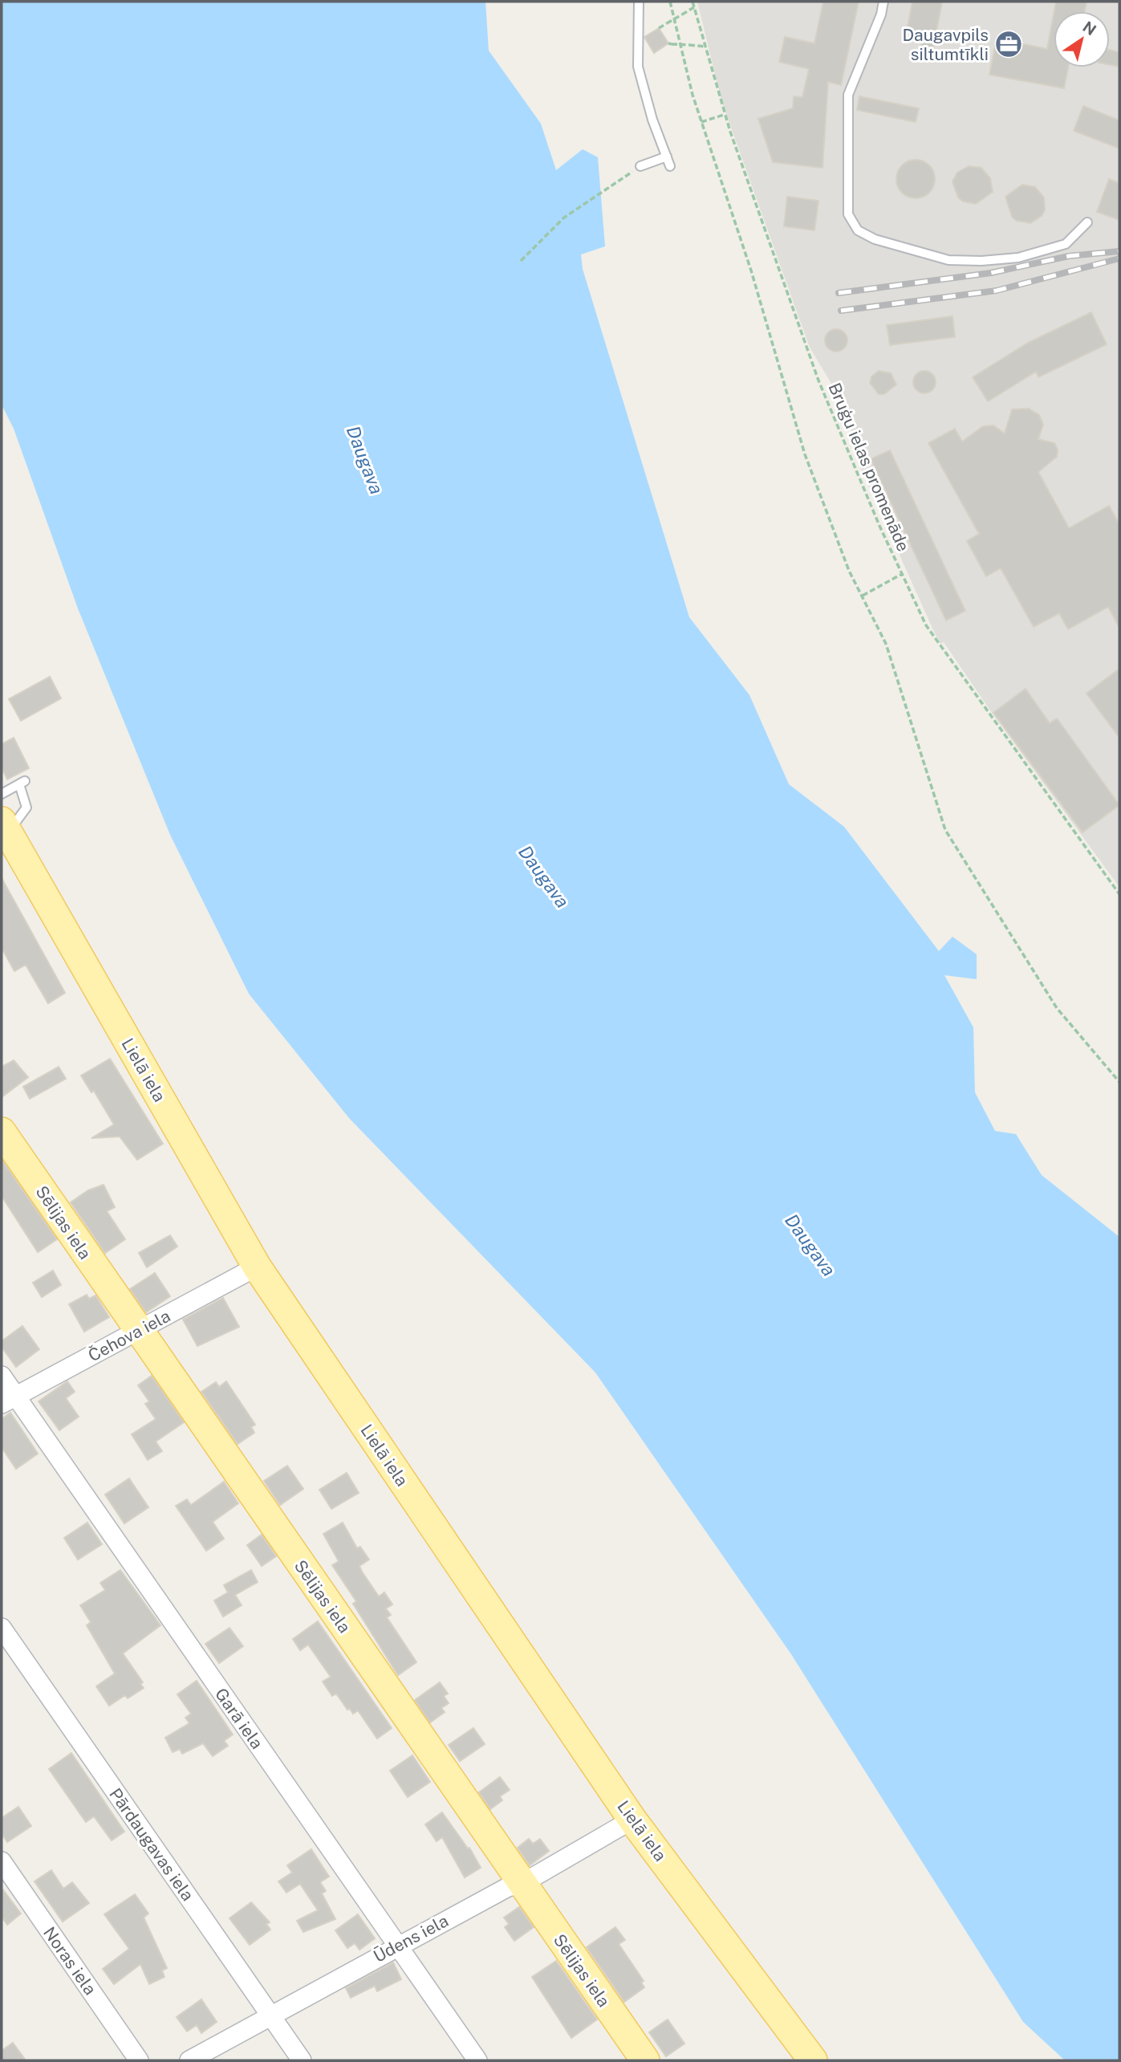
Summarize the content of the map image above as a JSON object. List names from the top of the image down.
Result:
{
  "streets": {
    "main road": ["Lielā iela", "Sēlijas iela"],
    "street": [
      "Čehova iela",
      "Garā iela",
      "Pārdaugavas iela",
      "Ūdens iela",
      "Noras iela"
    ],
    "path": ["Bruģu ielas promenāde"]
  },
  "crossings": [
    ["Lielā iela", "Čehova iela"],
    ["Lielā iela", "Ūdens iela"],
    ["Sēlijas iela", "Čehova iela"],
    ["Sēlijas iela", "Ūdens iela"],
    ["Čehova iela", "Garā iela"],
    ["Garā iela", "Ūdens iela"],
    ["Pārdaugavas iela", "Ūdens iela"]
  ],
  "water": ["Daugava"],
  "places": {
    "office": ["Daugavpils siltumtīkli"]
  },
  "north": "top right"
}
